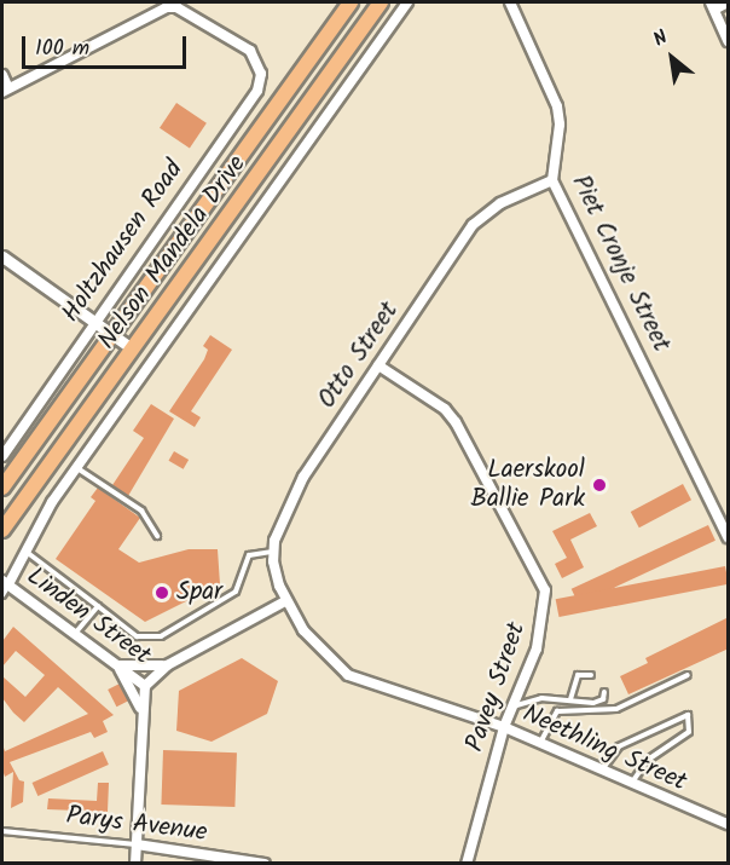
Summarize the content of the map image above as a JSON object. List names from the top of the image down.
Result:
{
  "streets": {
    "highway": ["Nelson Mandela Drive"],
    "street": [
      "Holtzhausen Road",
      "Piet Cronje Street",
      "Otto Street",
      "Linden Street",
      "Pavey Street",
      "Neethling Street",
      "Parys Avenue"
    ]
  },
  "crossings": [
    ["Piet Cronje Street", "Otto Street"],
    ["Otto Street", "Pavey Street"],
    ["Linden Street", "Parys Avenue"],
    ["Pavey Street", "Neethling Street"]
  ],
  "places": ["Laerskool Ballie Park", "Spar"],
  "scale_bar": "100 m",
  "north": "top left"
}
